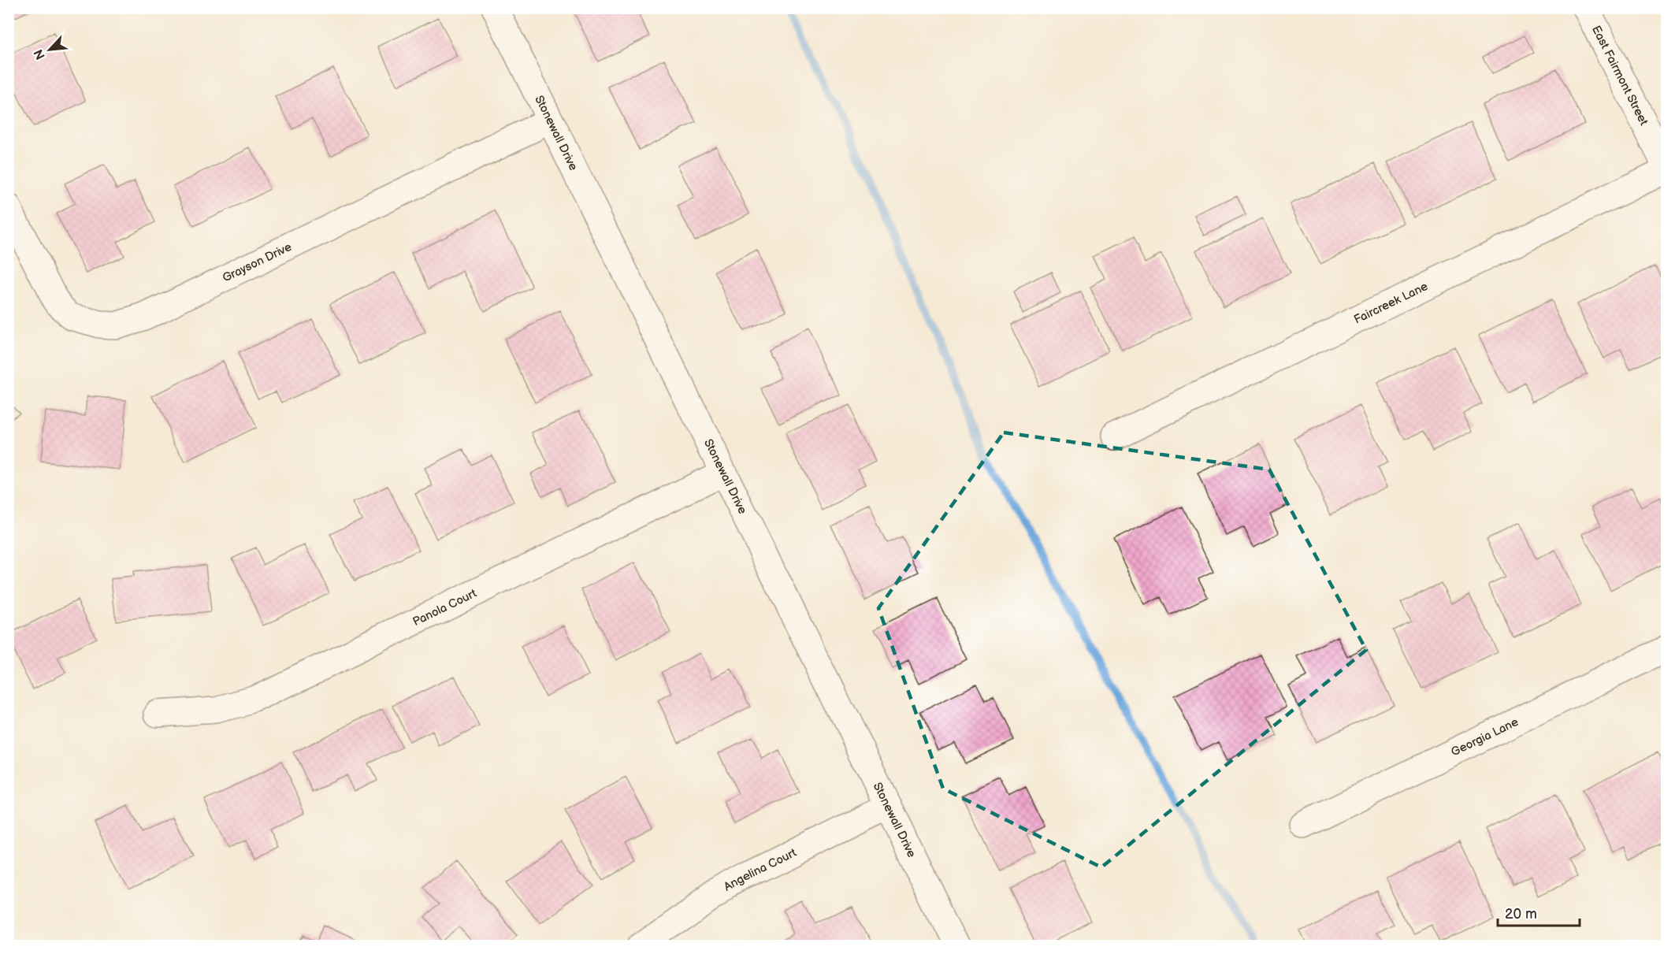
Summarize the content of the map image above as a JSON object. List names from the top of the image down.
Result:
{
  "streets": {
    "street": [
      "East Fairmont Street",
      "Stonewall Drive",
      "Grayson Drive",
      "Faircreek Lane",
      "Panola Court",
      "Georgia Lane",
      "Angelina Court"
    ]
  },
  "crossings": [
    ["East Fairmont Street", "Faircreek Lane"],
    ["Stonewall Drive", "Grayson Drive"],
    ["Stonewall Drive", "Panola Court"],
    ["Stonewall Drive", "Angelina Court"]
  ],
  "scale_bar": "20 m",
  "north": "bottom left"
}
